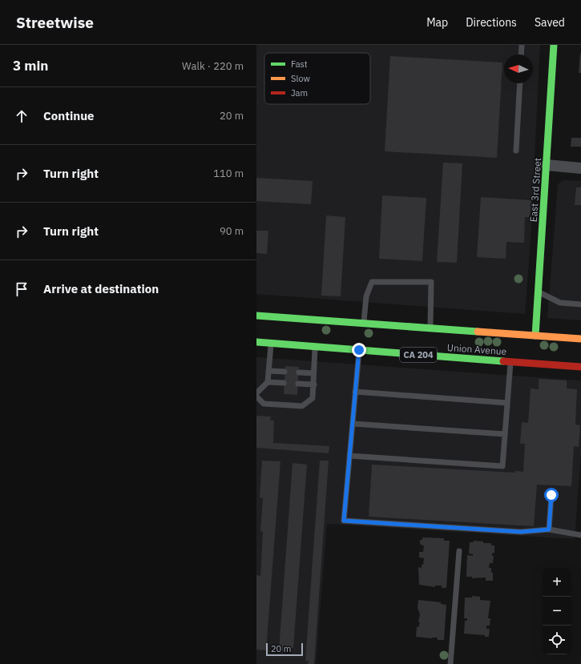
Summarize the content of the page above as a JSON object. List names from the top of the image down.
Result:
{
  "streets": {
    "main road": ["East 3rd Street", "Union Avenue", "CA 204"]
  },
  "crossings": [
    ["East 3rd Street", "Union Avenue"]
  ],
  "legend": ["Fast", "Slow", "Jam"],
  "scale_bar": "20 m",
  "north": "left",
  "page": {
    "header": "Streetwise",
    "nav": ["Map", "Directions", "Saved"],
    "heading": ["3 min", "Walk · 220 m"],
    "list": [
      ["Continue", "20 m"],
      ["Turn right", "110 m"],
      ["Turn right", "90 m"],
      "Arrive at destination"
    ],
    "map_buttons": ["+", "−"],
    "scale": "20 m"
  }
}
